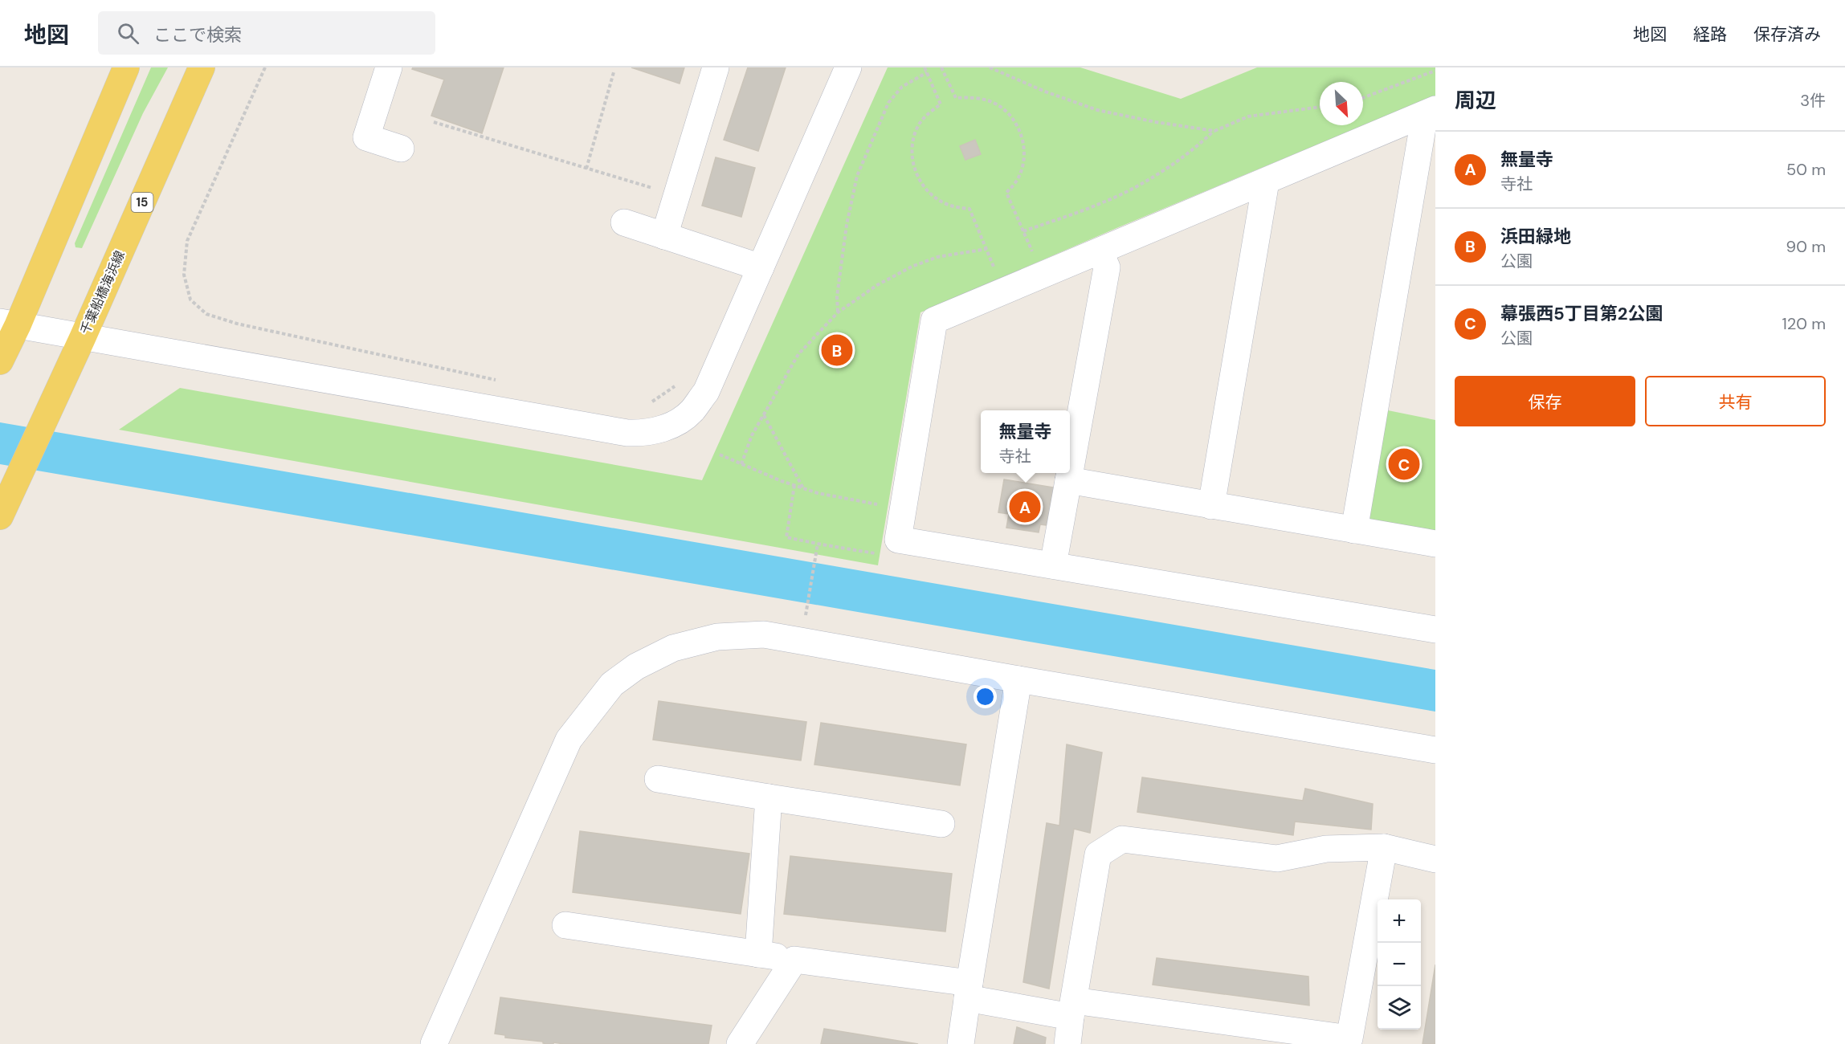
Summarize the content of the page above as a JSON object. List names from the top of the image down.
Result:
{
  "streets": {
    "main road": ["15", "千葉船橋海浜線"]
  },
  "north": "bottom right",
  "page": {
    "header": "地図",
    "search": "ここで検索",
    "nav": ["地図", "経路", "保存済み"],
    "heading": ["周辺", "3件"],
    "list": [
      {
        "mark": "A",
        "name": "無量寺",
        "note": "寺社",
        "value": "50 m"
      },
      {
        "mark": "B",
        "name": "浜田緑地",
        "note": "公園",
        "value": "90 m"
      },
      {
        "mark": "C",
        "name": "幕張西5丁目第2公園",
        "note": "公園",
        "value": "120 m"
      }
    ],
    "pins": ["B", "C", "A"],
    "buttons": ["保存", "共有"],
    "popup": ["無量寺", "寺社"],
    "map_buttons": ["+", "−"]
  }
}
